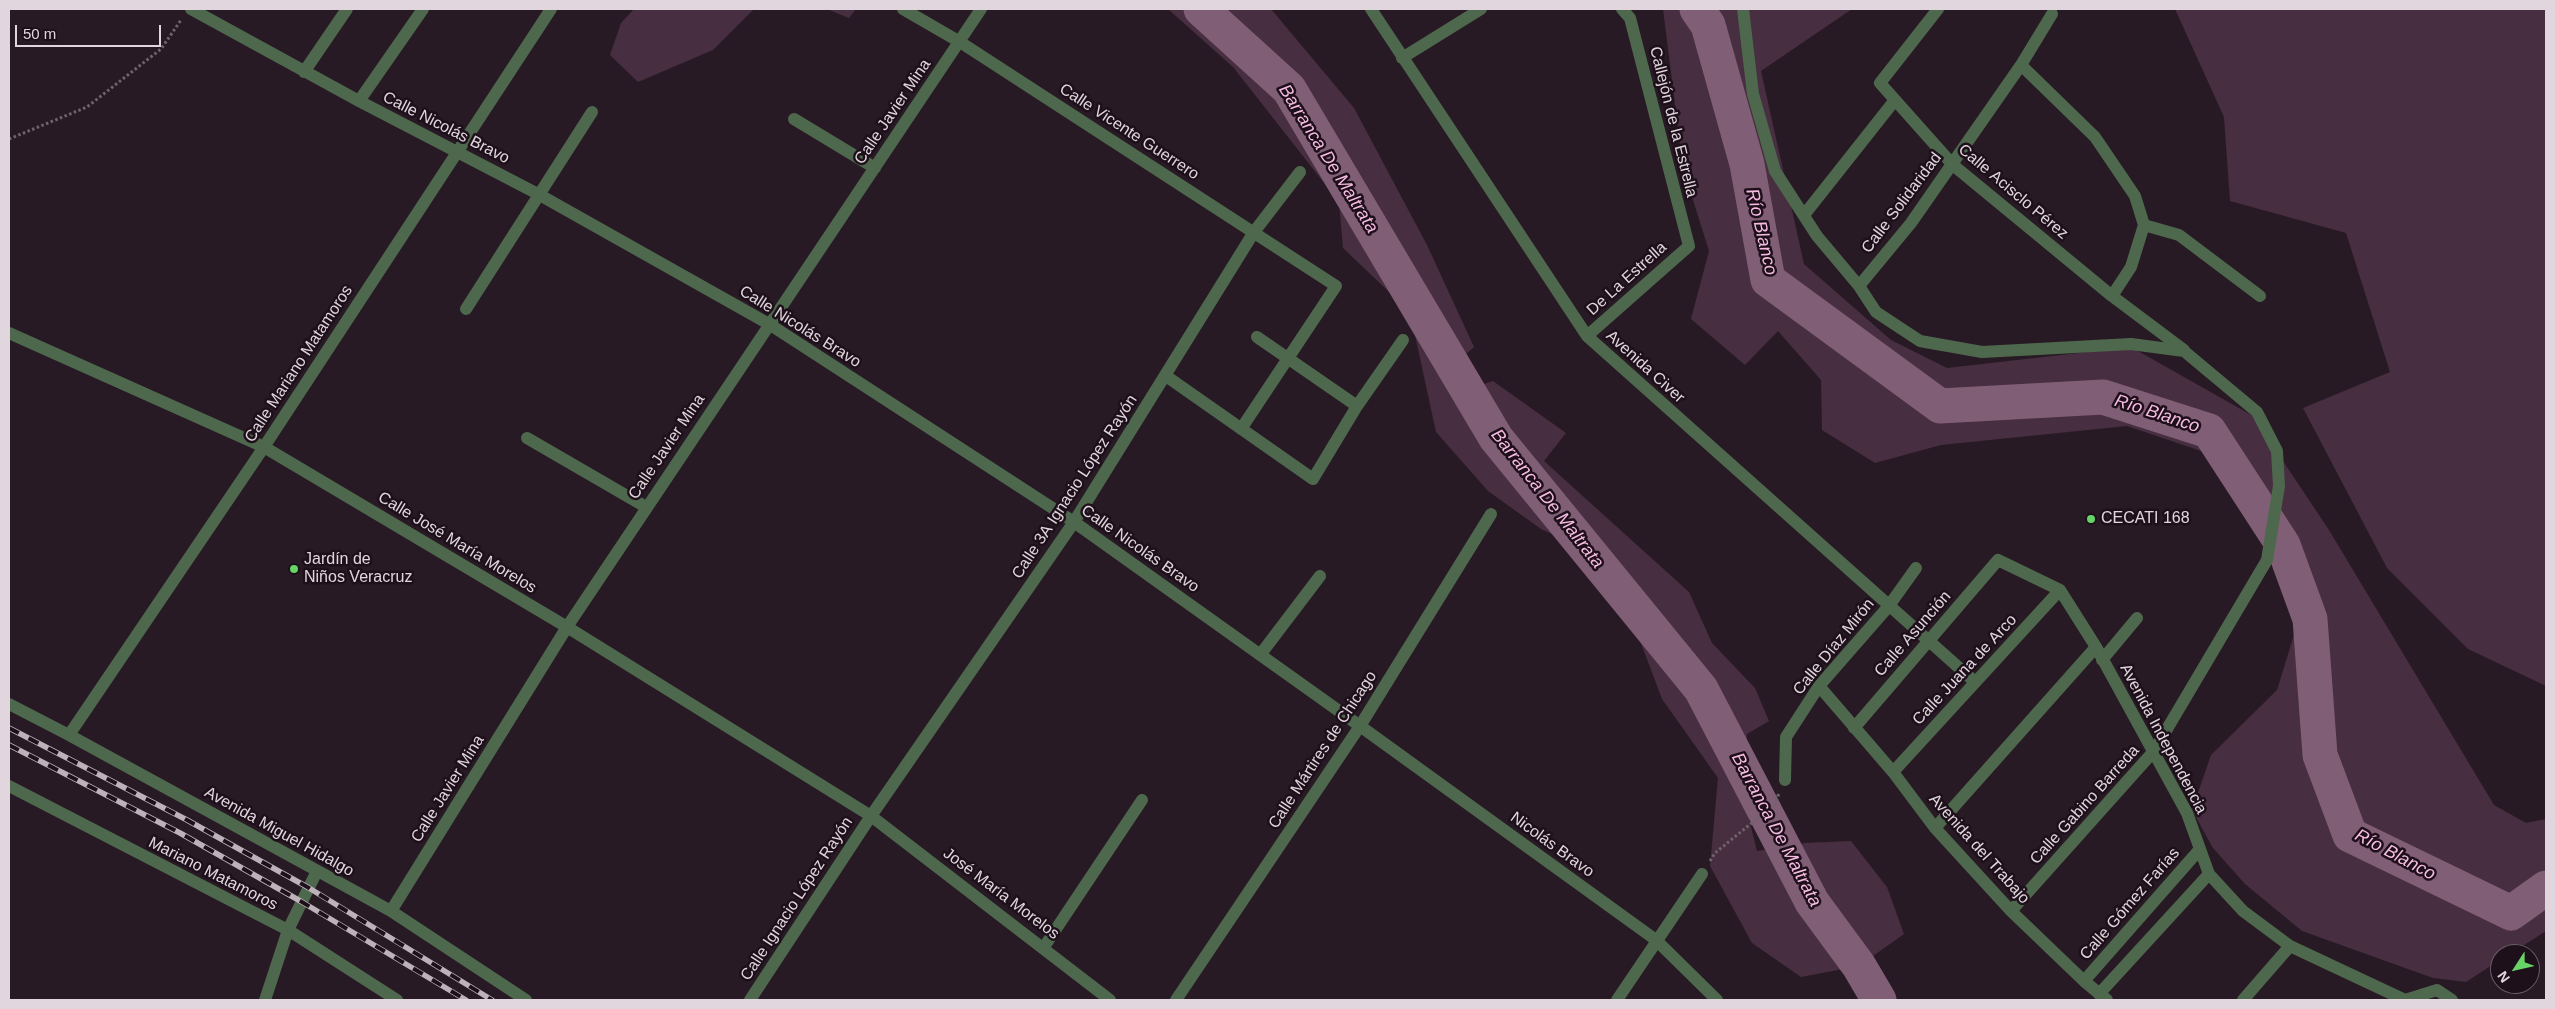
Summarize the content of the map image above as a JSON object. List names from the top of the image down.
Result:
{
  "streets": {
    "street": [
      "Calle Javier Mina",
      "Callejón de la Estrella",
      "Calle Nicolás Bravo",
      "Calle Vicente Guerrero",
      "Calle Acisclo Pérez",
      "Calle Solidaridad",
      "De La Estrella",
      "Calle Mariano Matamoros",
      "Avenida Civer",
      "Calle 3A Ignacio López Rayón",
      "Calle José María Morelos",
      "Calle Asunción",
      "Calle Díaz Mirón",
      "Calle Juana de Arco",
      "Avenida Independencia",
      "Calle Mártires de Chicago",
      "Calle Gabino Barreda",
      "Avenida Miguel Hidalgo",
      "Nicolás Bravo",
      "Avenida del Trabajo",
      "Mariano Matamoros",
      "José María Morelos",
      "Calle Ignacio López Rayón",
      "Calle Gómez Farías"
    ]
  },
  "crossings": [
    ["Calle Javier Mina", "Calle Nicolás Bravo"],
    ["Calle Javier Mina", "Calle Vicente Guerrero"],
    ["Calle Javier Mina", "Calle José María Morelos"],
    ["Calle Javier Mina", "Avenida Miguel Hidalgo"],
    ["Callejón de la Estrella", "De La Estrella"],
    ["Calle Nicolás Bravo", "Calle Mariano Matamoros"],
    ["Calle Nicolás Bravo", "Calle 3A Ignacio López Rayón"],
    ["Calle Nicolás Bravo", "Calle Mártires de Chicago"],
    ["Calle Nicolás Bravo", "Nicolás Bravo"],
    ["Calle Vicente Guerrero", "Calle 3A Ignacio López Rayón"],
    ["Calle Acisclo Pérez", "Calle Solidaridad"],
    ["Calle Acisclo Pérez", "Calle Gabino Barreda"],
    ["De La Estrella", "Avenida Civer"],
    ["Calle Mariano Matamoros", "Calle José María Morelos"],
    ["Calle Mariano Matamoros", "Avenida Miguel Hidalgo"],
    ["Avenida Civer", "Calle Asunción"],
    ["Avenida Civer", "Calle Díaz Mirón"],
    ["Avenida Civer", "Calle Juana de Arco"],
    ["Calle 3A Ignacio López Rayón", "Calle José María Morelos"],
    ["Calle 3A Ignacio López Rayón", "José María Morelos"],
    ["Calle 3A Ignacio López Rayón", "Calle Ignacio López Rayón"],
    ["Calle José María Morelos", "José María Morelos"],
    ["Calle José María Morelos", "Calle Ignacio López Rayón"],
    ["Calle Asunción", "Calle Juana de Arco"],
    ["Calle Asunción", "Avenida Independencia"],
    ["Calle Asunción", "Avenida del Trabajo"],
    ["Calle Díaz Mirón", "Avenida del Trabajo"],
    ["Calle Juana de Arco", "Avenida Independencia"],
    ["Calle Juana de Arco", "Avenida del Trabajo"],
    ["Avenida Independencia", "Calle Gabino Barreda"],
    ["Avenida Independencia", "Calle Gómez Farías"],
    ["Calle Mártires de Chicago", "Nicolás Bravo"],
    ["Calle Gabino Barreda", "Avenida del Trabajo"],
    ["Avenida del Trabajo", "Calle Gómez Farías"],
    ["José María Morelos", "Calle Ignacio López Rayón"]
  ],
  "water": ["Barranca De Maltrata", "Río Blanco"],
  "places": ["CECATI 168", "Jardín de Niños Veracruz"],
  "scale_bar": "50 m",
  "north": "bottom left"
}
